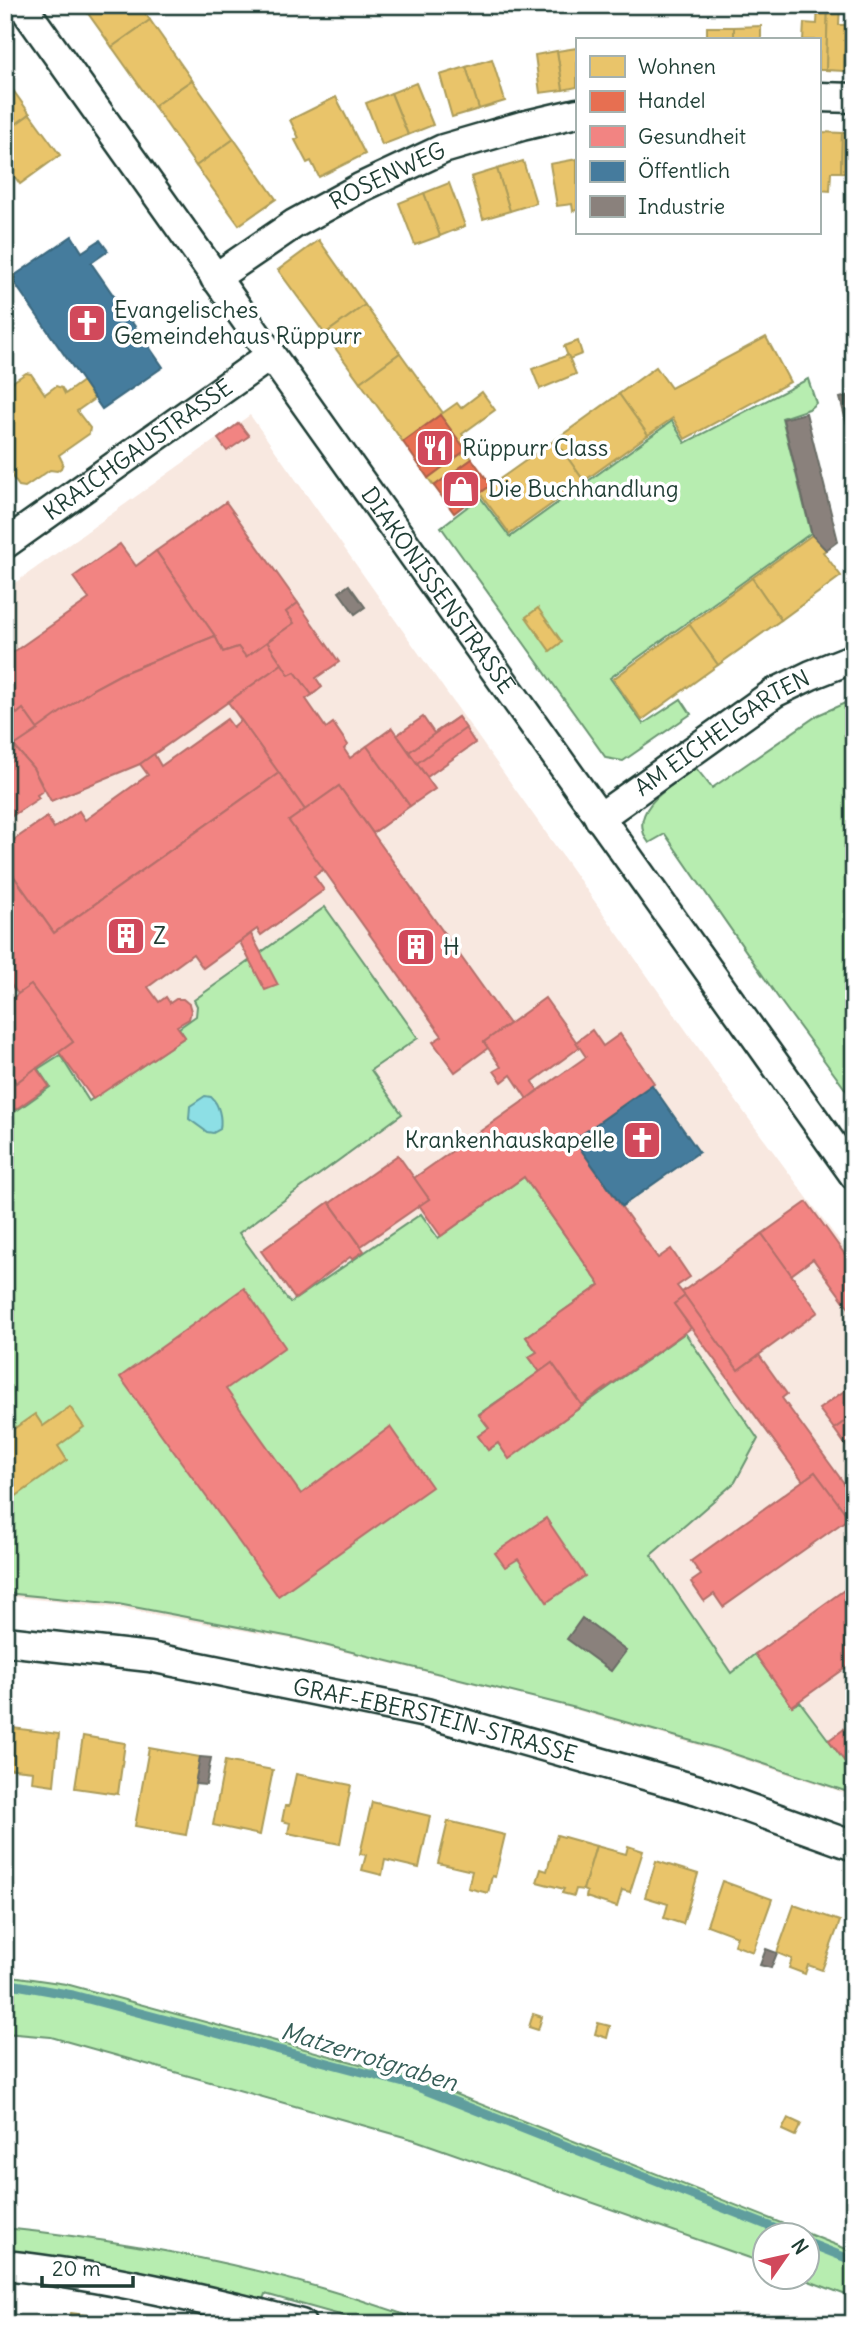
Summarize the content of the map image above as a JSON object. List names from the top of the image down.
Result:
{
  "streets": {
    "street": [
      "ROSENWEG",
      "KRAICHGAUSTRASSE",
      "DIAKONISSENSTRASSE",
      "AM EICHELGARTEN",
      "GRAF-EBERSTEIN-STRASSE"
    ]
  },
  "crossings": [
    ["ROSENWEG", "DIAKONISSENSTRASSE"],
    ["KRAICHGAUSTRASSE", "DIAKONISSENSTRASSE"],
    ["DIAKONISSENSTRASSE", "AM EICHELGARTEN"]
  ],
  "water": ["Matzerrotgraben"],
  "places": {
    "church": ["Evangelisches Gemeindehaus Rüppurr", "Krankenhauskapelle"],
    "restaurant": ["Rüppurr Class"],
    "shop": ["Die Buchhandlung"],
    "building": ["Z", "H"]
  },
  "legend": [
    "Wohnen",
    "Handel",
    "Gesundheit",
    "Öffentlich",
    "Industrie"
  ],
  "scale_bar": "20 m",
  "north": "top right"
}
